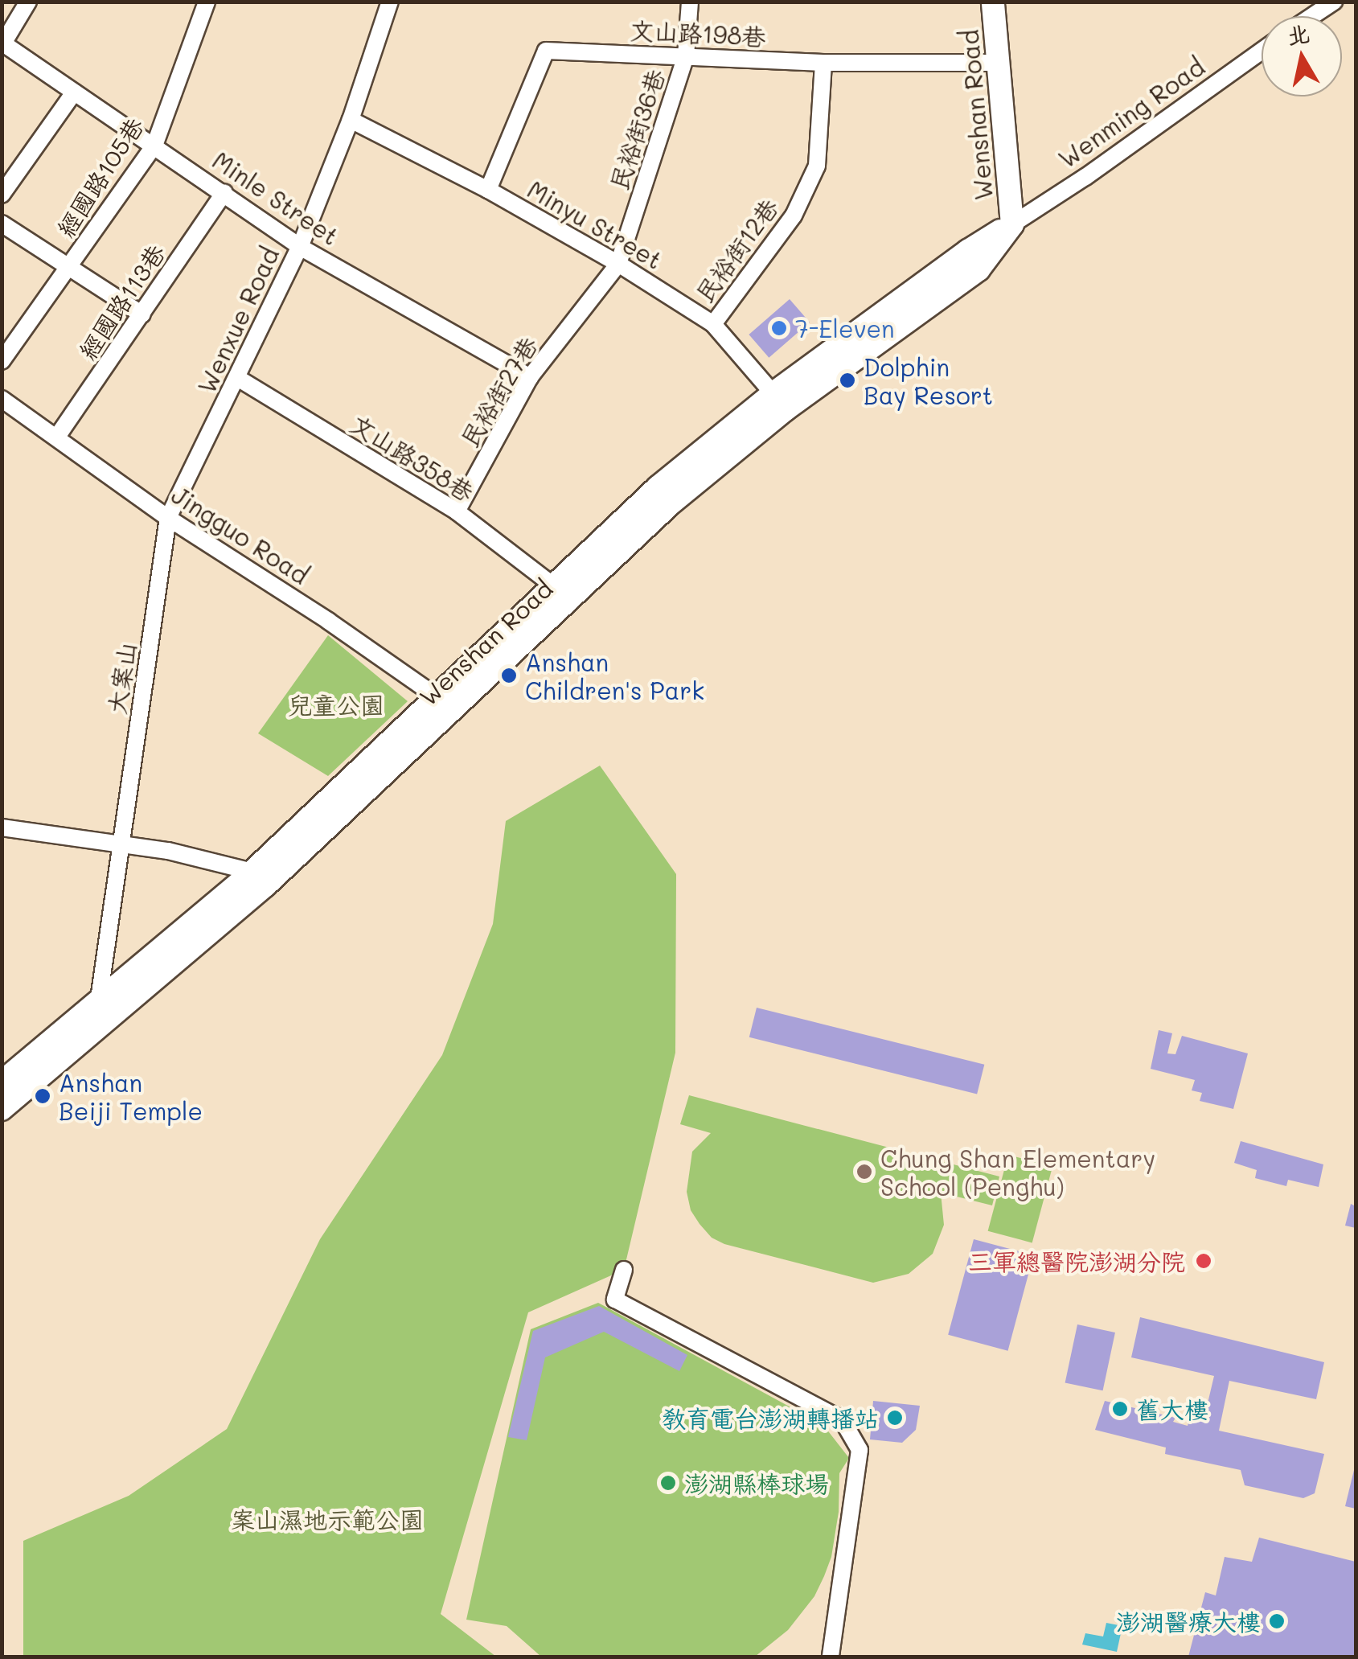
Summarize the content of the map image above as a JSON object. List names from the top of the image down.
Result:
{
  "streets": {
    "main road": ["Wenshan Road"],
    "street": [
      "文山路198巷",
      "Wenming Road",
      "民裕街36巷",
      "經國路105巷",
      "Minle Street",
      "Minyu Street",
      "民裕街12巷",
      "經國路113巷",
      "Wenxue Road",
      "民裕街27巷",
      "文山路358巷",
      "Jingguo Road",
      "大案山"
    ]
  },
  "crossings": [
    ["文山路198巷", "Wenshan Road"],
    ["文山路198巷", "民裕街36巷"],
    ["文山路198巷", "Minyu Street"],
    ["文山路198巷", "民裕街12巷"],
    ["Wenming Road", "Wenshan Road"],
    ["Wenshan Road", "Minyu Street"],
    ["Wenshan Road", "文山路358巷"],
    ["Wenshan Road", "Jingguo Road"],
    ["Wenshan Road", "大案山"],
    ["民裕街36巷", "Minyu Street"],
    ["民裕街36巷", "民裕街27巷"],
    ["經國路105巷", "Minle Street"],
    ["Minle Street", "經國路113巷"],
    ["Minle Street", "Wenxue Road"],
    ["Minle Street", "民裕街27巷"],
    ["Minyu Street", "民裕街12巷"],
    ["Minyu Street", "Wenxue Road"],
    ["Minyu Street", "民裕街27巷"],
    ["經國路113巷", "Jingguo Road"],
    ["Wenxue Road", "文山路358巷"],
    ["Wenxue Road", "Jingguo Road"],
    ["Wenxue Road", "大案山"],
    ["民裕街27巷", "文山路358巷"],
    ["Jingguo Road", "大案山"]
  ],
  "parks": ["兒童公園", "案山濕地示範公園"],
  "places": [
    "7-Eleven",
    "Dolphin Bay Resort",
    "Anshan Children's Park",
    "Anshan Beiji Temple",
    "Chung Shan Elementary School (Penghu)",
    "三軍總醫院澎湖分院",
    "舊大樓",
    "教育電台澎湖轉播站",
    "澎湖縣棒球場",
    "澎湖醫療大樓"
  ],
  "north": "top"
}
